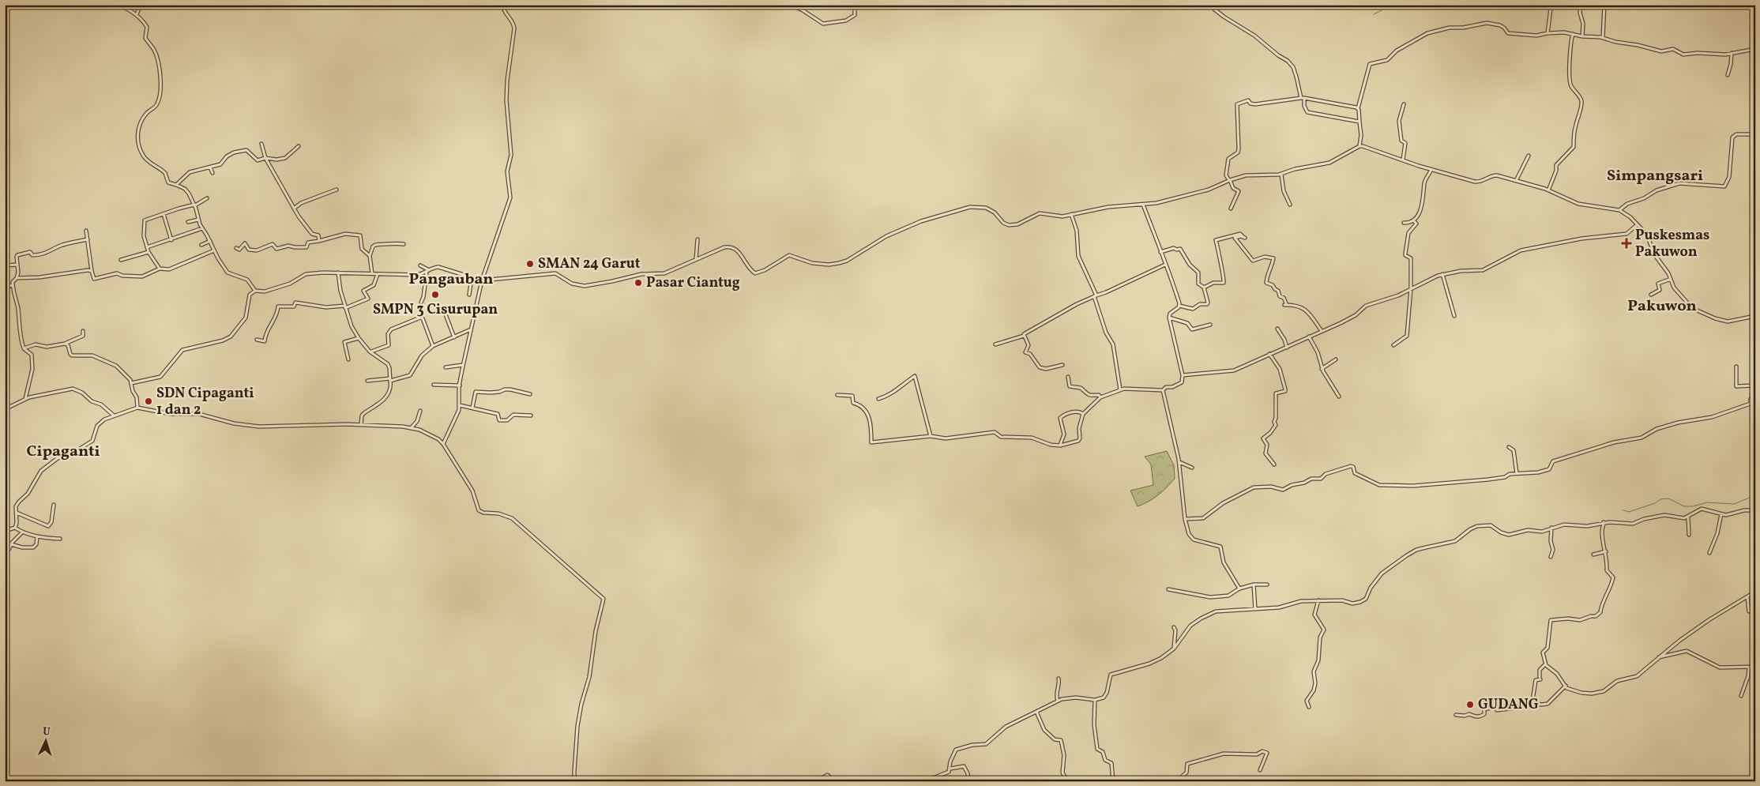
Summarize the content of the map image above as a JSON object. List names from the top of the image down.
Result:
{
  "districts": [
    "Simpangsari",
    "Pangauban",
    "Pakuwon",
    "Cipaganti"
  ],
  "places": {
    "health": ["Puskesmas Pakuwon"],
    "other": [
      "SMAN 24 Garut",
      "Pasar Ciantug",
      "SMPN 3 Cisurupan",
      "SDN Cipaganti 1 dan 2",
      "GUDANG"
    ]
  },
  "north": "top"
}
